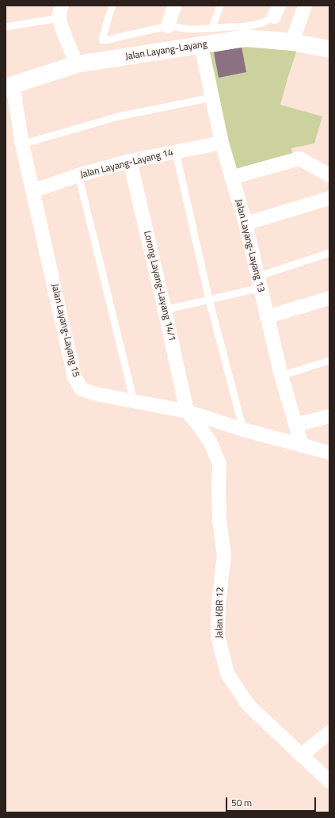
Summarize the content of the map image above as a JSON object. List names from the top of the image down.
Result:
{
  "streets": {
    "street": [
      "Jalan Layang-Layang",
      "Jalan Layang-Layang 14",
      "Jalan Layang-Layang 13",
      "Lorong Layang-Layang 14/1",
      "Jalan Layang-Layang 15",
      "Jalan KBR 12"
    ]
  },
  "crossings": [
    ["Jalan Layang-Layang", "Jalan Layang-Layang 13"],
    ["Jalan Layang-Layang", "Jalan Layang-Layang 15"],
    ["Jalan Layang-Layang 14", "Jalan Layang-Layang 13"],
    ["Jalan Layang-Layang 14", "Lorong Layang-Layang 14/1"],
    ["Jalan Layang-Layang 14", "Jalan Layang-Layang 15"],
    ["Jalan Layang-Layang 13", "Jalan Layang-Layang 15"],
    ["Lorong Layang-Layang 14/1", "Jalan Layang-Layang 15"],
    ["Lorong Layang-Layang 14/1", "Jalan KBR 12"],
    ["Jalan Layang-Layang 15", "Jalan KBR 12"]
  ],
  "scale_bar": "50 m"
}
